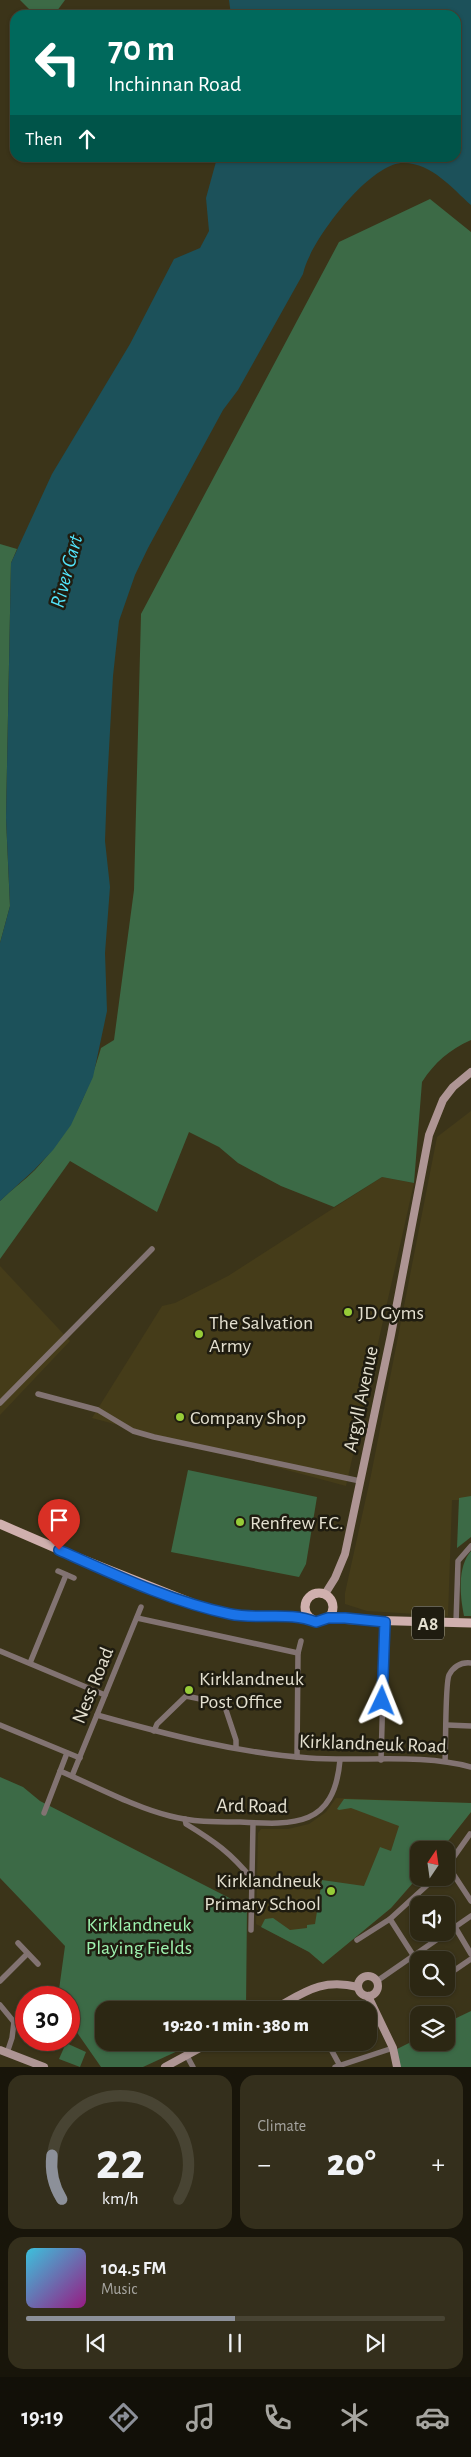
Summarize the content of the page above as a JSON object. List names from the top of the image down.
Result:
{
  "streets": {
    "main road": ["A8"],
    "street": [
      "Argyll Avenue",
      "Ness Road",
      "Kirklandneuk Road",
      "Ard Road"
    ]
  },
  "crossings": [
    ["Argyll Avenue", "A8"],
    ["Ness Road", "Kirklandneuk Road"],
    ["Ness Road", "Ard Road"],
    ["Kirklandneuk Road", "Ard Road"]
  ],
  "water": ["River Cart"],
  "parks": ["Kirklandneuk Playing Fields"],
  "places": [
    "JD Gyms",
    "The Salvation Army",
    "Company Shop",
    "Renfrew F.C.",
    "Kirklandneuk Post Office",
    "Kirklandneuk Primary School"
  ],
  "north": "top",
  "page": {
    "turn": ["70 m", "Inchinnan Road"],
    "then": "Then",
    "limit": "30",
    "trip": "19:20 · 1 min · 380 m",
    "tile": "Climate",
    "heat": ["−", "20°", "+"],
    "song": ["104.5 FM", "Music"],
    "tabs": "19:19",
    "gauge": ["22", "km/h"]
  }
}
